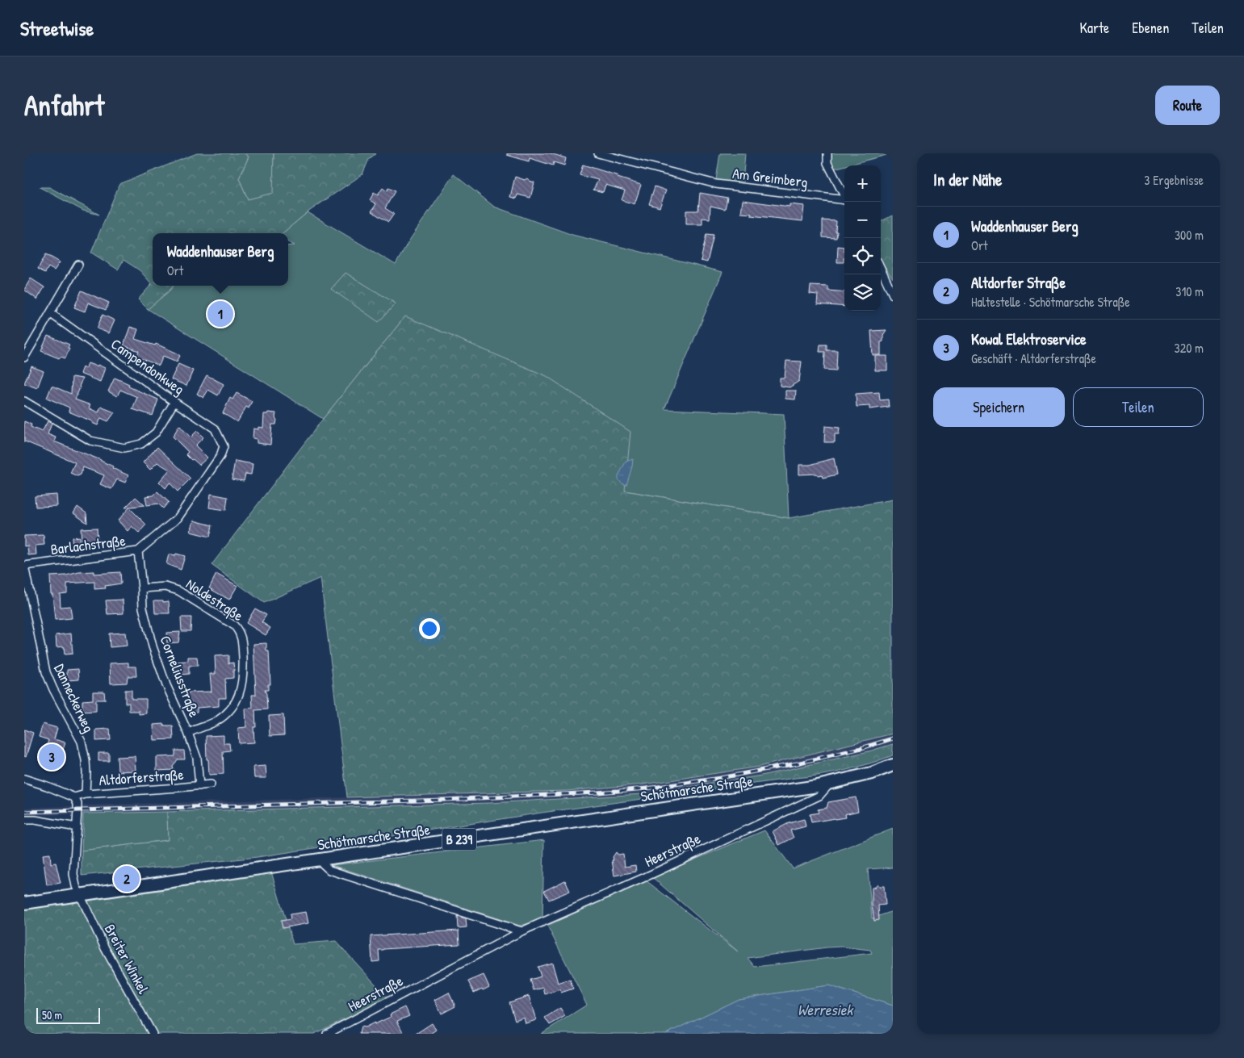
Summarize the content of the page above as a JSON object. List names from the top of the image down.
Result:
{
  "streets": {
    "main road": ["Schötmarsche Straße", "B 239"],
    "street": [
      "Am Greimberg",
      "Campendonkweg",
      "Barlachstraße",
      "Noldestraße",
      "Corneliusstraße",
      "Danneckerweg",
      "Altdorferstraße",
      "Heerstraße",
      "Breiter Winkel"
    ]
  },
  "crossings": [
    ["Campendonkweg", "Barlachstraße"],
    ["Barlachstraße", "Corneliusstraße"],
    ["Barlachstraße", "Danneckerweg"],
    ["Noldestraße", "Corneliusstraße"],
    ["Corneliusstraße", "Altdorferstraße"],
    ["Danneckerweg", "Altdorferstraße"],
    ["Schötmarsche Straße", "Heerstraße"],
    ["Schötmarsche Straße", "Breiter Winkel"]
  ],
  "water": ["Werresiek"],
  "scale_bar": "50 m",
  "page": {
    "header": "Streetwise",
    "nav": ["Karte", "Ebenen", "Teilen"],
    "buttons": [
      "Route",
      ["Speichern", "Teilen"]
    ],
    "title": "Anfahrt",
    "heading": ["In der Nähe", "3 Ergebnisse"],
    "map_buttons": ["+", "−"],
    "list": [
      {
        "mark": "1",
        "name": "Waddenhauser Berg",
        "note": "Ort",
        "value": "300 m"
      },
      {
        "mark": "2",
        "name": "Altdorfer Straße",
        "note": "Haltestelle · Schötmarsche Straße",
        "value": "310 m"
      },
      {
        "mark": "3",
        "name": "Kowal Elektroservice",
        "note": "Geschäft · Altdorferstraße",
        "value": "320 m"
      }
    ],
    "popup": ["Waddenhauser Berg", "Ort"],
    "pins": ["1", "3", "2"],
    "scale": "50 m"
  }
}
